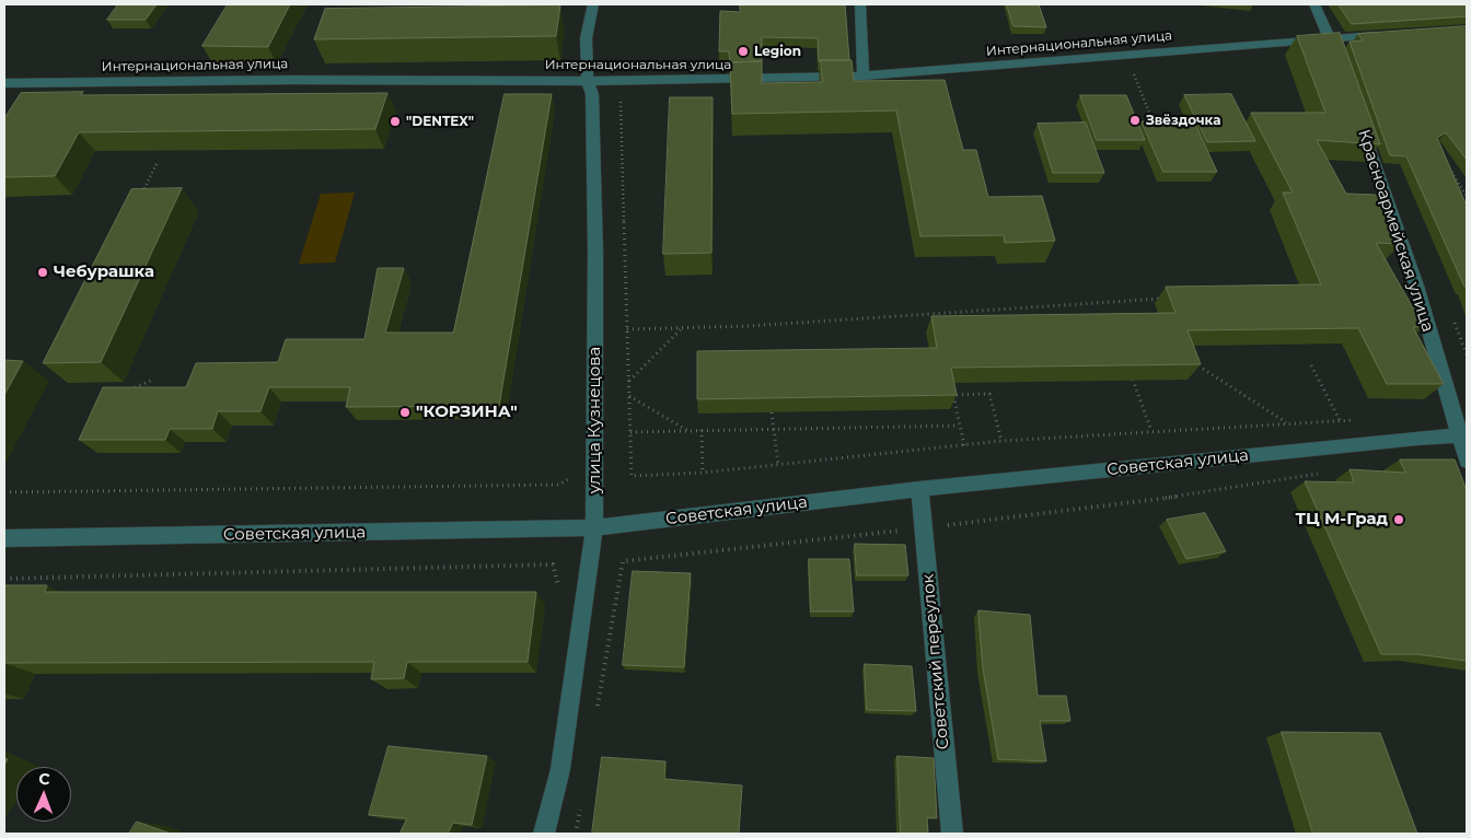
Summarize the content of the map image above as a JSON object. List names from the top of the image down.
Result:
{
  "streets": {
    "street": [
      "Интернациональная улица",
      "Красноармейская улица",
      "улица Кузнецова",
      "Советская улица",
      "Советский переулок"
    ]
  },
  "crossings": [
    ["Интернациональная улица", "улица Кузнецова"],
    ["Красноармейская улица", "Советская улица"],
    ["улица Кузнецова", "Советская улица"],
    ["Советская улица", "Советский переулок"]
  ],
  "places": [
    "Legion",
    "Звёздочка",
    "\"DENTEX\"",
    "Чебурашка",
    "\"КОРЗИНА\"",
    "ТЦ М-Град"
  ],
  "north": "top"
}
